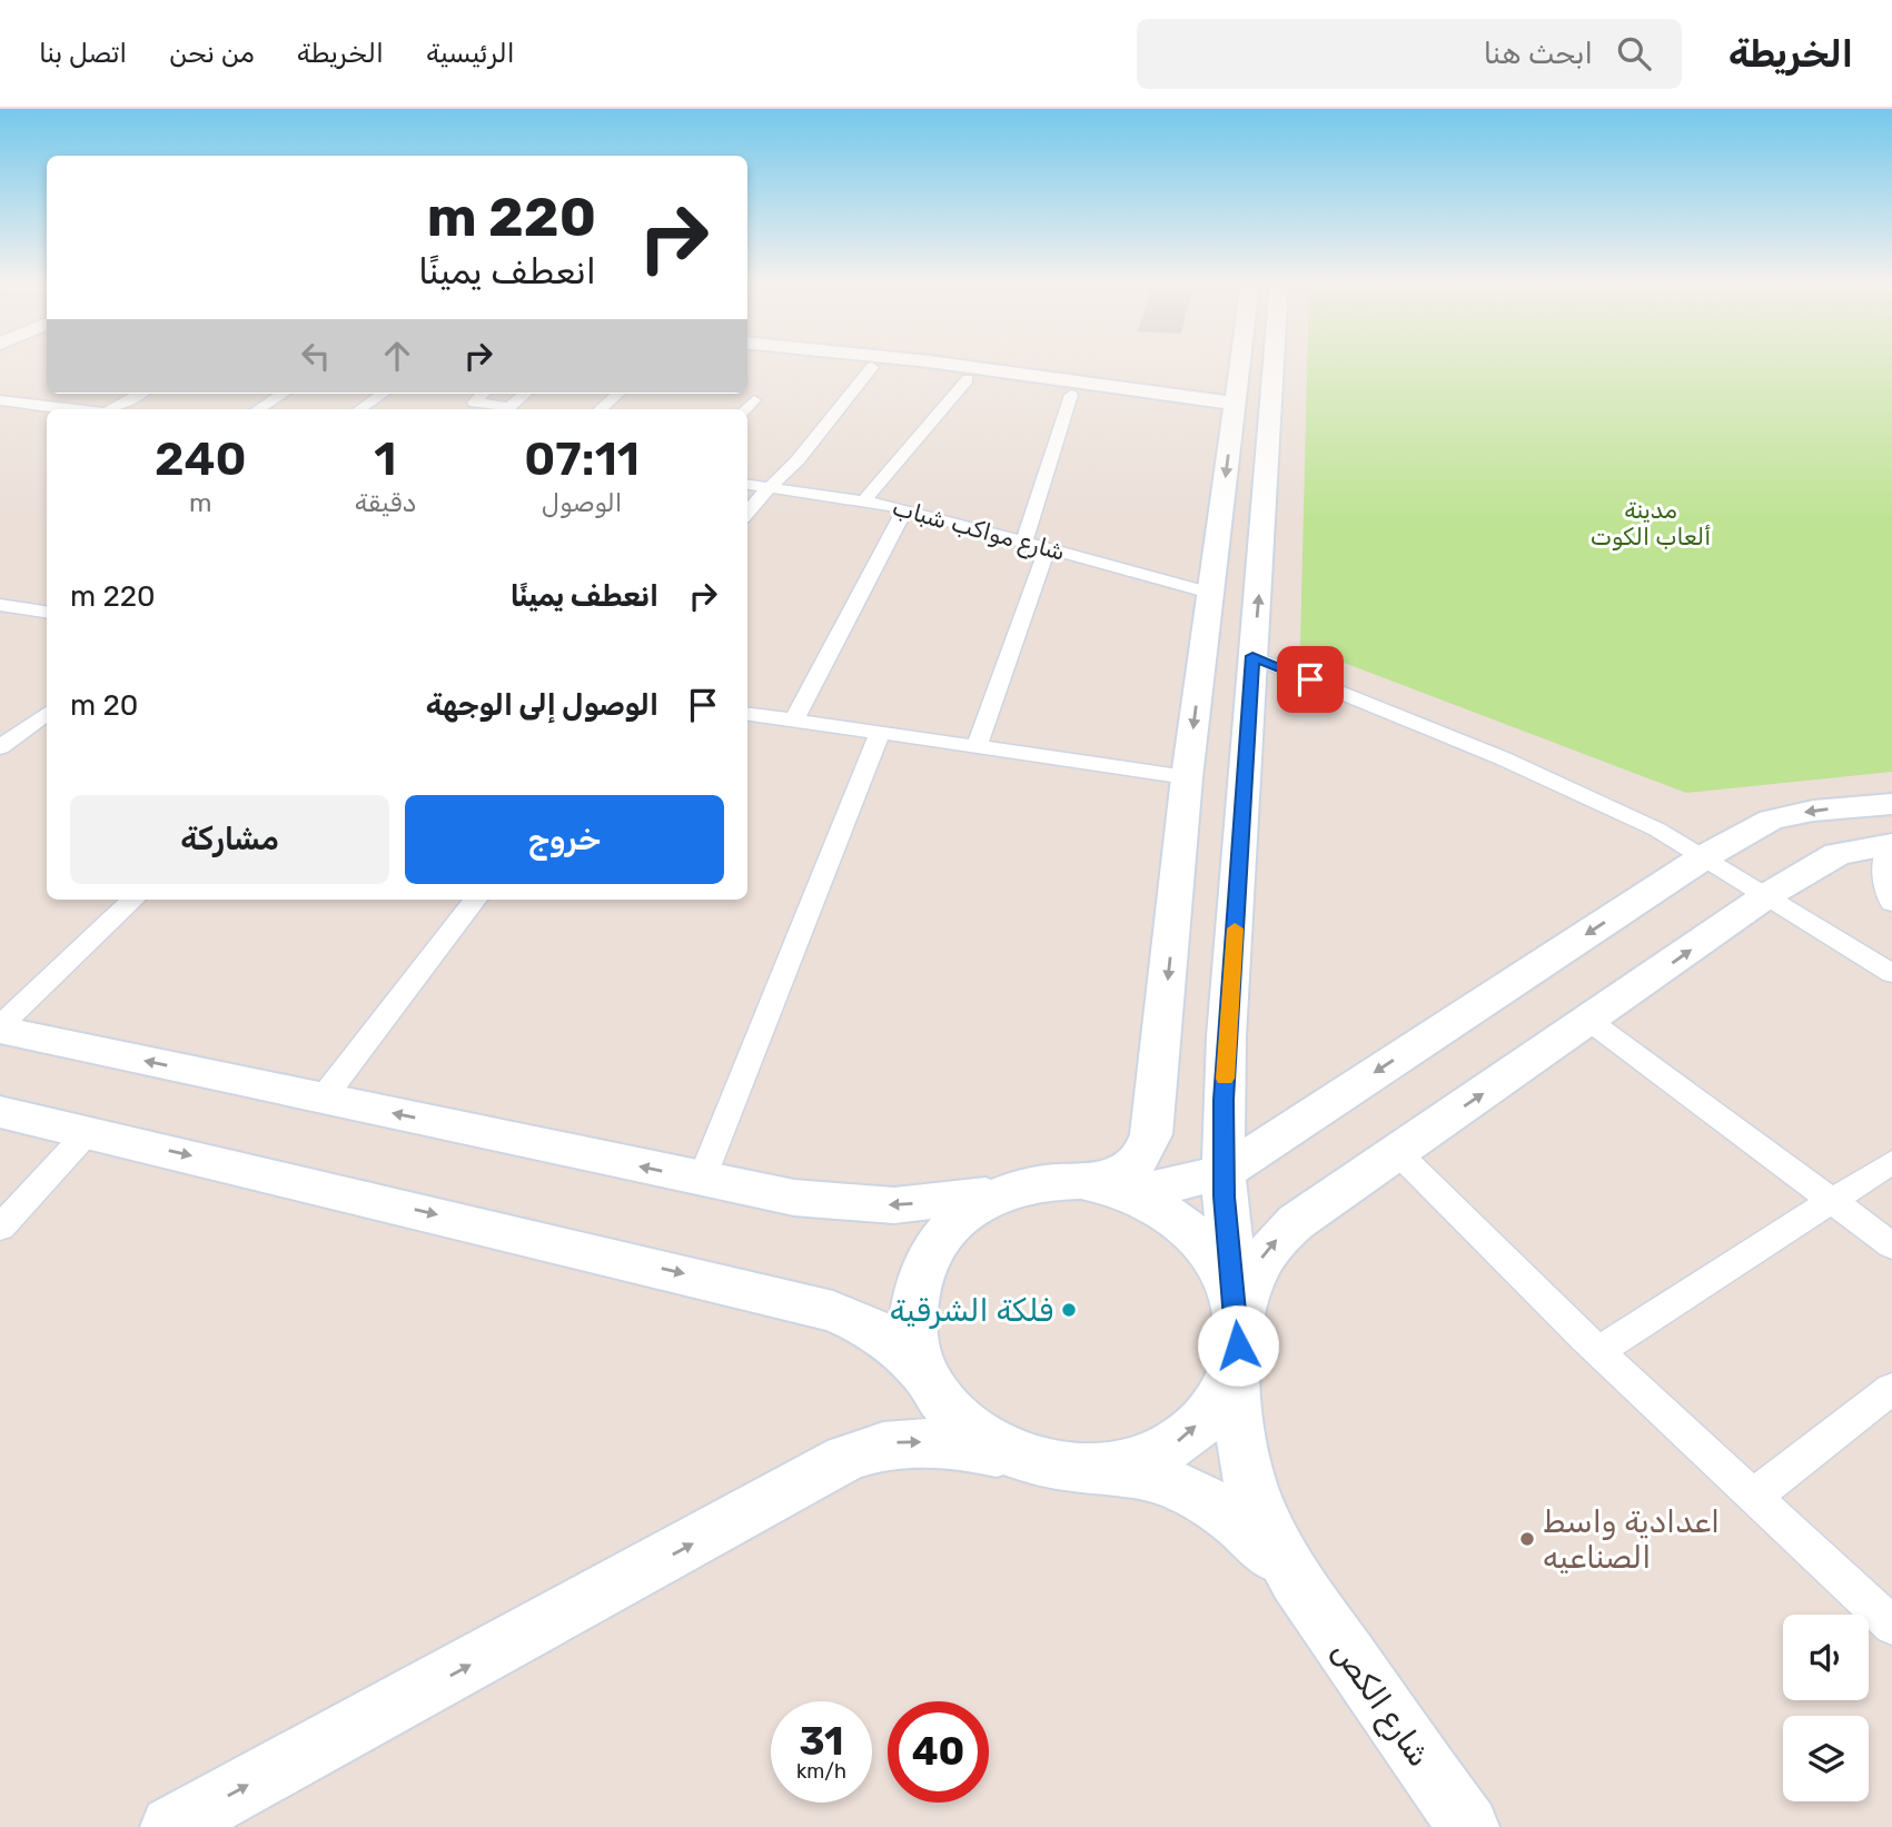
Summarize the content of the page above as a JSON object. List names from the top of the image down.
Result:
{
  "streets": {
    "street": ["شارع مواكب شباب", "شارع الكص"]
  },
  "parks": ["مدينة ألعاب الكوت"],
  "places": ["فلكة الشرقية", "اعدادية واسط الصناعيه"],
  "page": {
    "header": "الخريطة",
    "search": "ابحث هنا",
    "nav": [
      "الرئيسية",
      "الخريطة",
      "من نحن",
      "اتصل بنا"
    ],
    "turn": ["220 m", "انعطف يمينًا"],
    "eta": [
      "07:11",
      "الوصول",
      "1",
      "دقيقة",
      "240",
      "m"
    ],
    "list": [
      {
        "name": "انعطف يمينًا",
        "value": "220 m"
      },
      {
        "name": "الوصول إلى الوجهة",
        "value": "20 m"
      }
    ],
    "buttons": ["خروج", "مشاركة"],
    "speed": "31 km/h",
    "limit": "40"
  }
}
